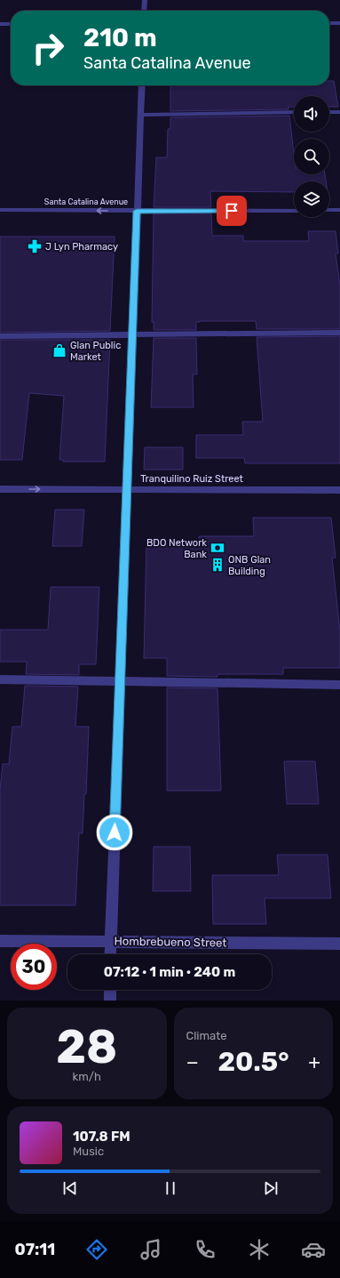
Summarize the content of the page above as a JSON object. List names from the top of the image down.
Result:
{
  "streets": {
    "street": ["Santa Catalina Avenue", "Tranquilino Ruiz Street", "Hombrebueno Street"]
  },
  "one_way": ["Santa Catalina Avenue", "Tranquilino Ruiz Street"],
  "places": {
    "pharmacy": ["J Lyn Pharmacy"],
    "shop": ["Glan Public Market"],
    "bank": ["BDO Network Bank"],
    "building": ["ONB Glan Building"]
  },
  "page": {
    "turn": ["210 m", "Santa Catalina Avenue"],
    "limit": "30",
    "trip": "07:12 · 1 min · 240 m",
    "tile": [
      ["28", "km/h"],
      "Climate"
    ],
    "heat": ["−", "20.5°", "+"],
    "song": ["107.8 FM", "Music"],
    "tabs": "07:11"
  }
}
